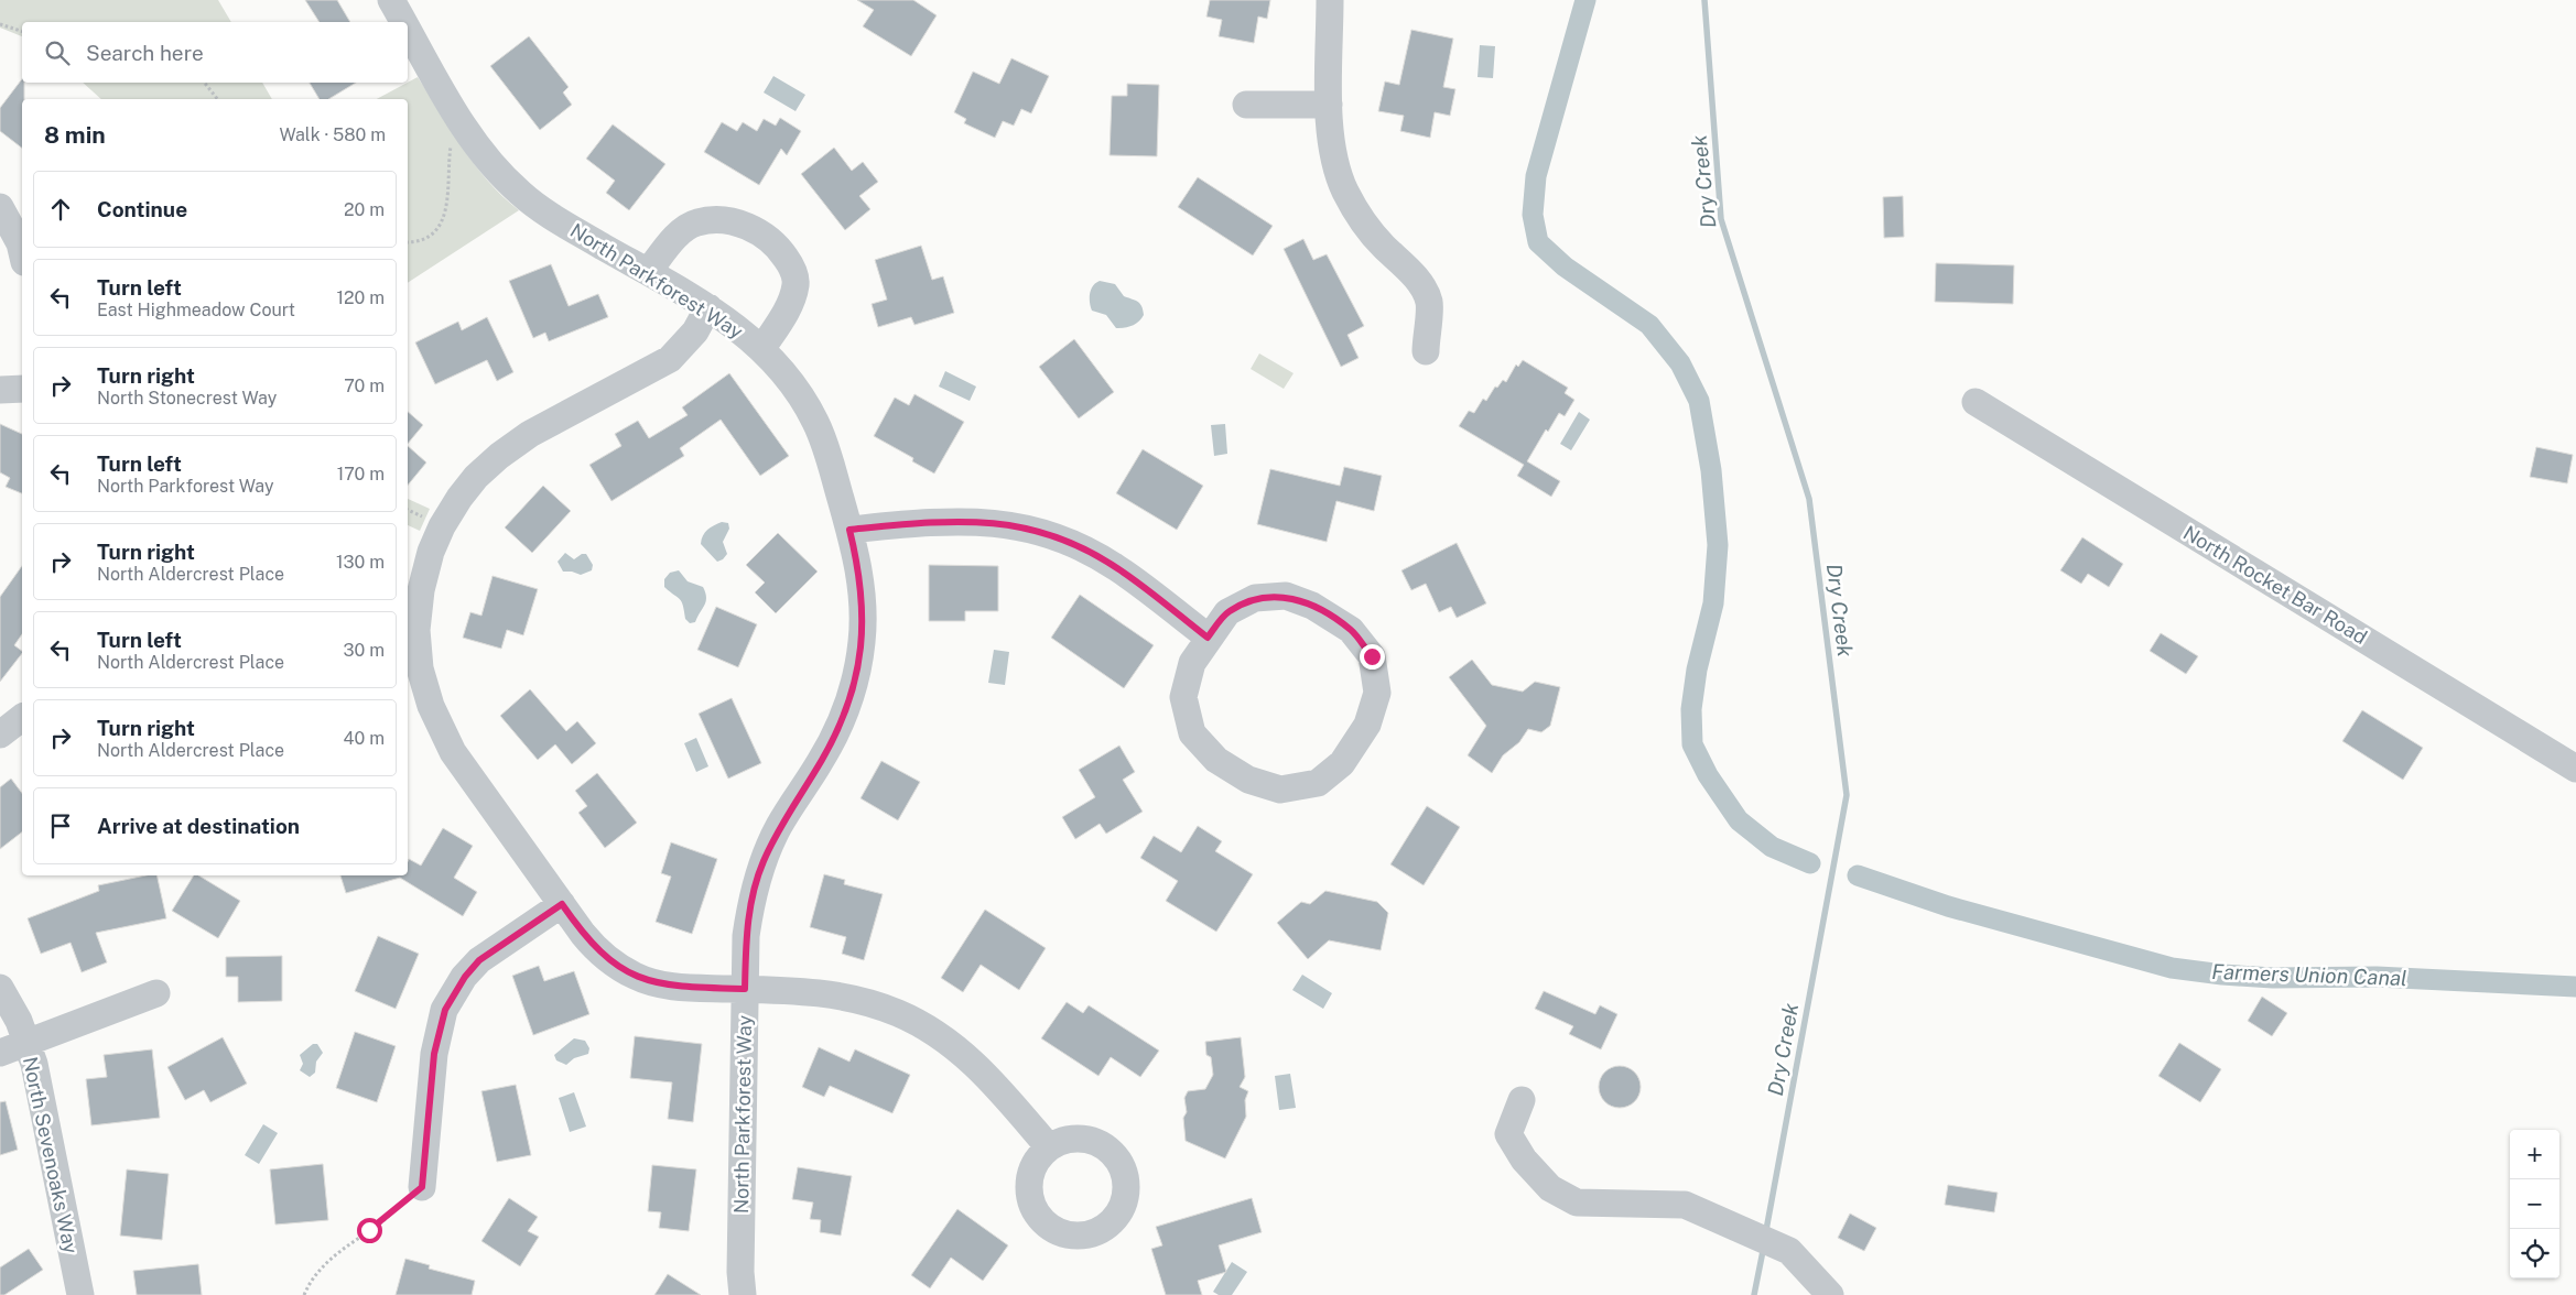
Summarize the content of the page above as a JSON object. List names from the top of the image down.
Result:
{
  "streets": {
    "street": ["North Parkforest Way", "North Rocket Bar Road", "North Sevenoaks Way"]
  },
  "water": ["Dry Creek", "Farmers Union Canal"],
  "page": {
    "search": "Search here",
    "heading": ["8 min", "Walk · 580 m"],
    "list": [
      ["Continue", "20 m"],
      ["Turn left", "East Highmeadow Court", "120 m"],
      ["Turn right", "North Stonecrest Way", "70 m"],
      ["Turn left", "North Parkforest Way", "170 m"],
      ["Turn right", "North Aldercrest Place", "130 m"],
      ["Turn left", "North Aldercrest Place", "30 m"],
      ["Turn right", "North Aldercrest Place", "40 m"],
      "Arrive at destination"
    ],
    "map_buttons": ["+", "−"]
  }
}
